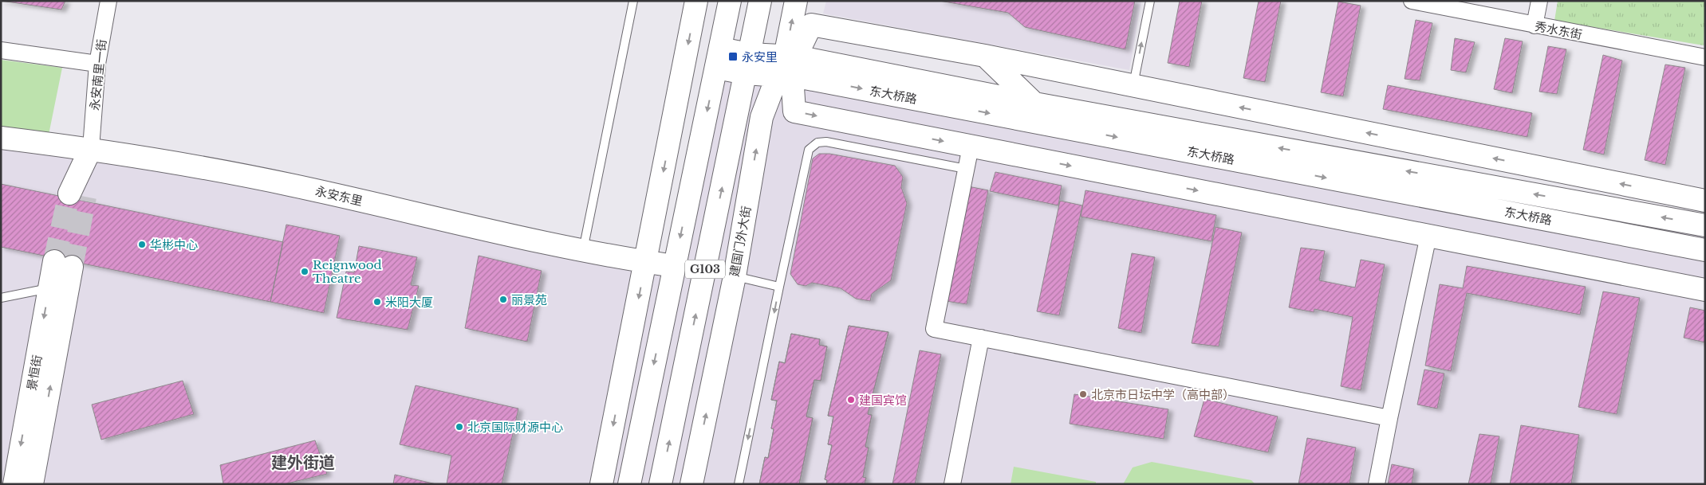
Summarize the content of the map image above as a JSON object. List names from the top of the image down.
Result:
{
  "streets": {
    "main road": [
      "东大桥路",
      "永安东里",
      "建国门外大街",
      "G103",
      "景恒街"
    ],
    "street": ["秀水东街", "永安南里一街"]
  },
  "crossings": [
    ["永安南里一街", "永安东里"],
    ["东大桥路", "建国门外大街"],
    ["东大桥路", "G103"],
    ["永安东里", "G103"]
  ],
  "districts": ["建外街道"],
  "places": {
    "transit": ["永安里"],
    "other": [
      "华彬中心",
      "Reignwood Theatre",
      "丽景苑",
      "米阳大厦",
      "北京市日坛中学（高中部）",
      "建国宾馆",
      "北京国际财源中心"
    ]
  }
}
